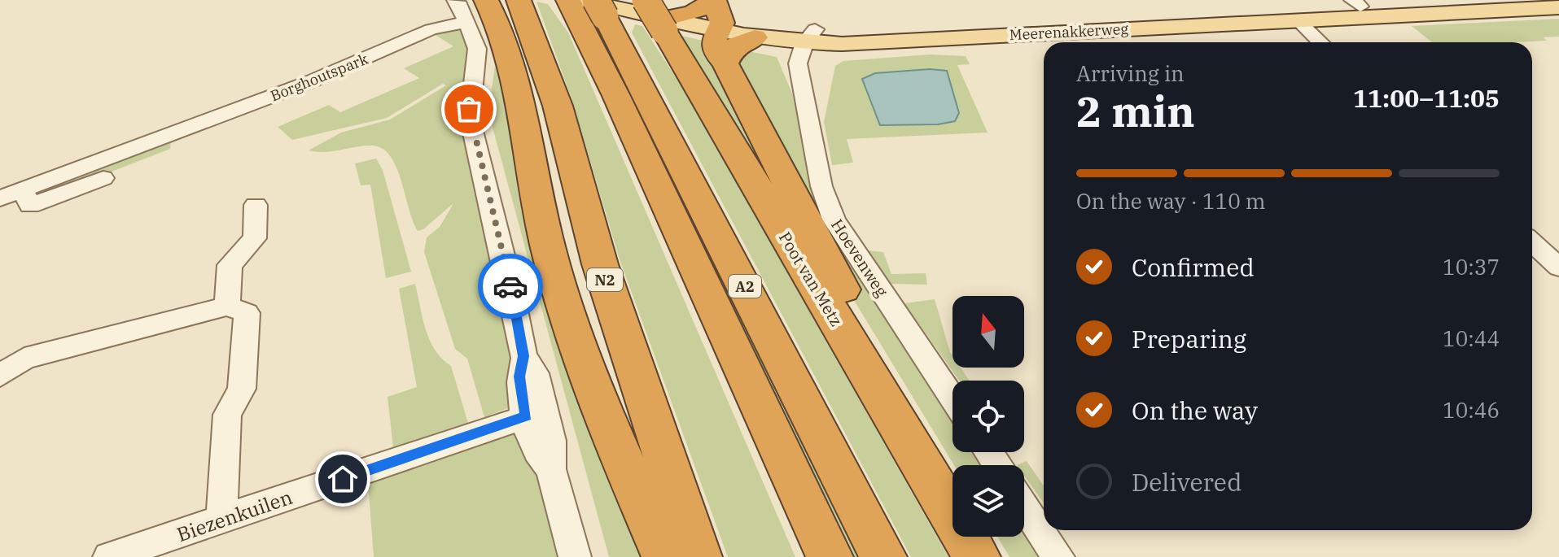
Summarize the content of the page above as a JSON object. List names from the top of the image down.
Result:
{
  "streets": {
    "highway": ["Poot van Metz", "N2", "A2"],
    "main road": ["Meerenakkerweg"],
    "street": ["Borghoutspark", "Hoevenweg", "Biezenkuilen"]
  },
  "crossings": [
    ["Meerenakkerweg", "Hoevenweg"],
    ["Borghoutspark", "N2"]
  ],
  "north": "top",
  "page": {
    "heading": ["2 min", "Arriving in", "11:00–11:05"],
    "bar": "On the way · 110 m",
    "list": [
      ["Confirmed", "10:37"],
      ["Preparing", "10:44"],
      ["On the way", "10:46"],
      "Delivered"
    ]
  }
}
